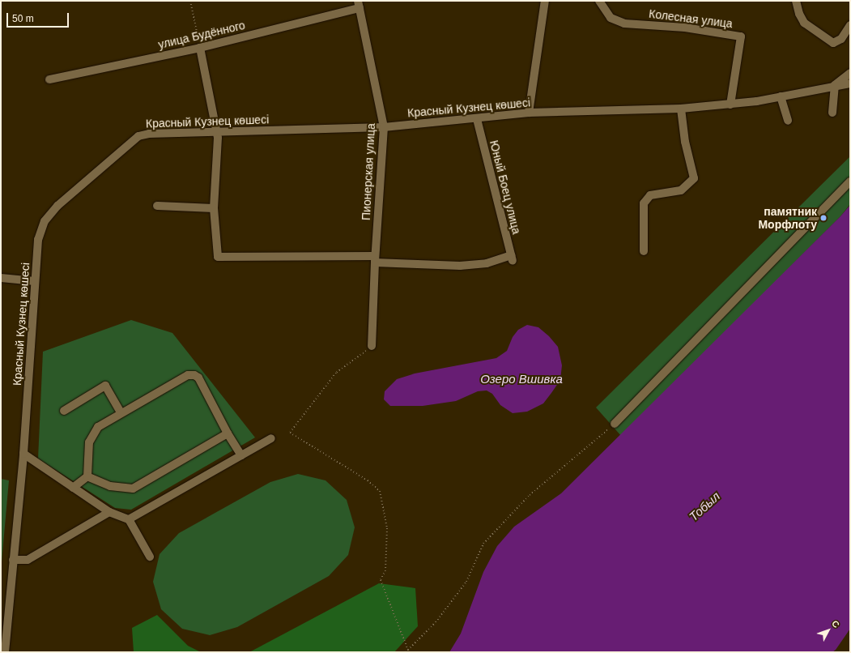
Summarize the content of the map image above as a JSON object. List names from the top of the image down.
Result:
{
  "streets": {
    "street": [
      "Колесная улица",
      "улица Будённого",
      "Красный Кузнец көшесі",
      "Пионерская улица",
      "Юный Боец улица"
    ]
  },
  "crossings": [
    ["Колесная улица", "Красный Кузнец көшесі"],
    ["улица Будённого", "Пионерская улица"],
    ["Красный Кузнец көшесі", "Пионерская улица"],
    ["Красный Кузнец көшесі", "Юный Боец улица"],
    ["Пионерская улица", "Юный Боец улица"]
  ],
  "water": ["Озеро Вшивка", "Тобыл"],
  "places": ["памятник Морфлоту"],
  "scale_bar": "50 m",
  "north": "top right"
}
